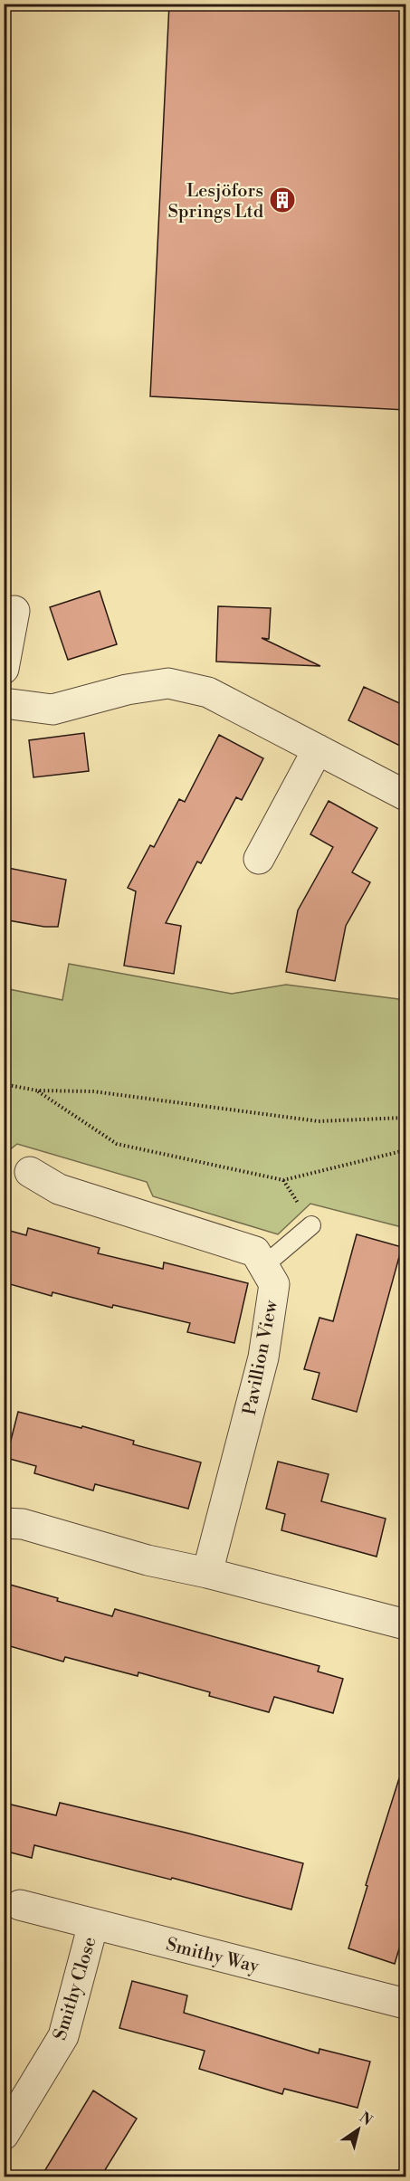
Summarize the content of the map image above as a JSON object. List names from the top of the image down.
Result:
{
  "streets": {
    "street": ["Pavillion View", "Smithy Way", "Smithy Close"]
  },
  "crossings": [
    ["Smithy Way", "Smithy Close"]
  ],
  "places": {
    "building": ["Lesjöfors Springs Ltd"]
  },
  "north": "top right"
}
